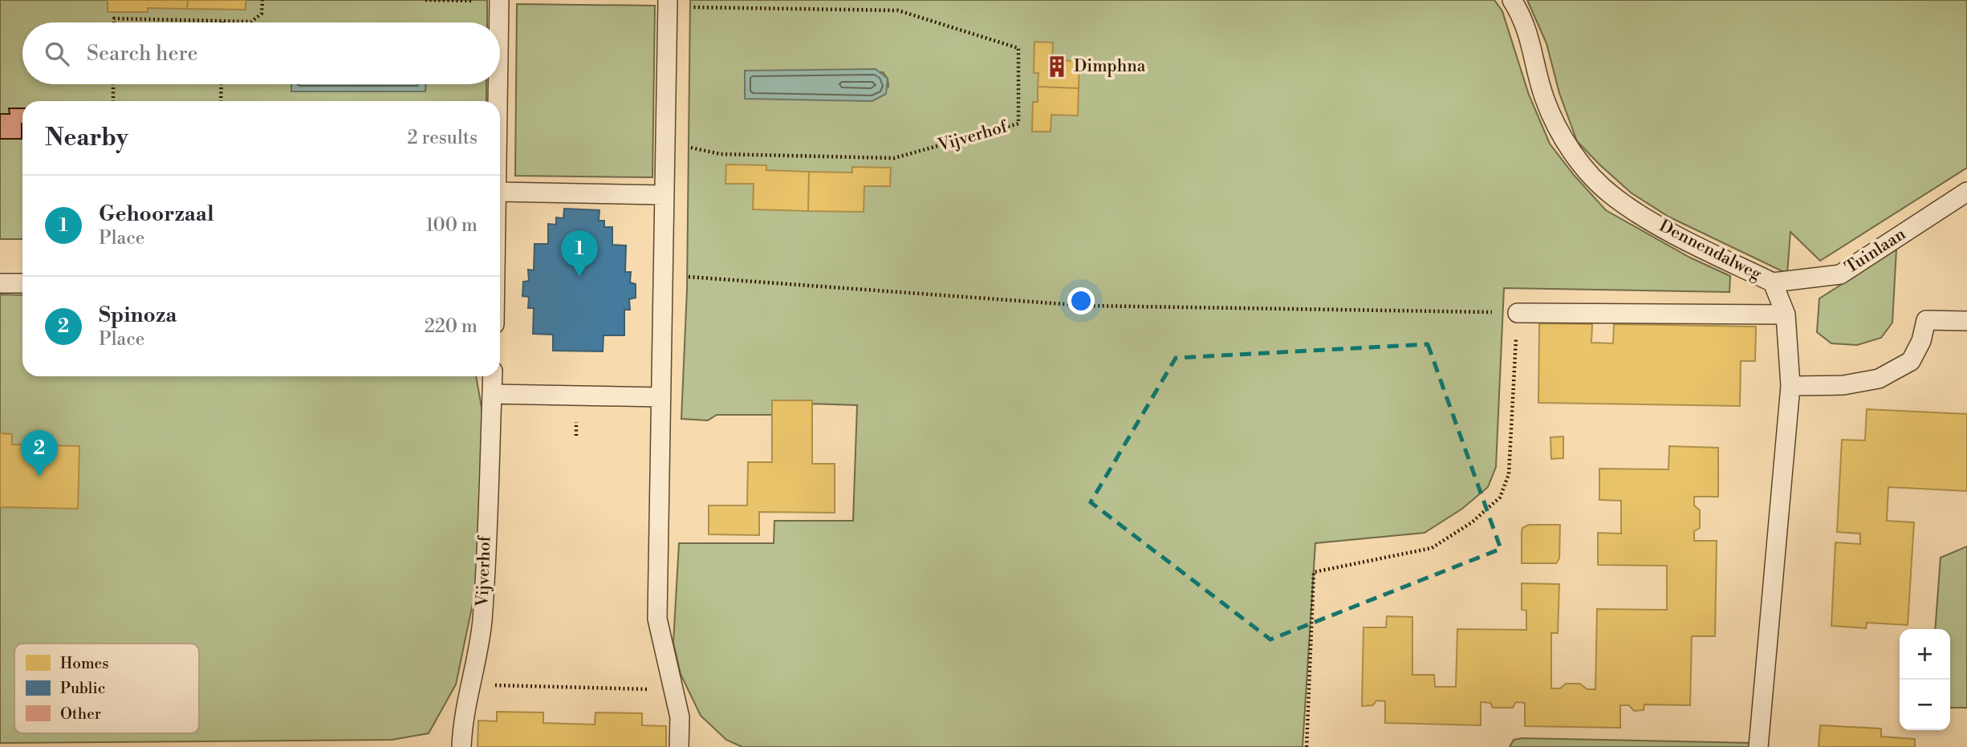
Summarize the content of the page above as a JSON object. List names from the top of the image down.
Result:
{
  "streets": {
    "lane": ["Vijverhof", "Dennendalweg", "Tuinlaan"]
  },
  "crossings": [
    ["Dennendalweg", "Tuinlaan"]
  ],
  "places": {
    "building": ["Dimphna"]
  },
  "legend": ["Homes", "Public", "Other"],
  "page": {
    "search": "Search here",
    "heading": ["Nearby", "2 results"],
    "list": [
      {
        "mark": "1",
        "name": "Gehoorzaal",
        "note": "Place",
        "value": "100 m"
      },
      {
        "mark": "2",
        "name": "Spinoza",
        "note": "Place",
        "value": "220 m"
      }
    ],
    "pins": ["1", "2"],
    "map_buttons": ["+", "−"]
  }
}
